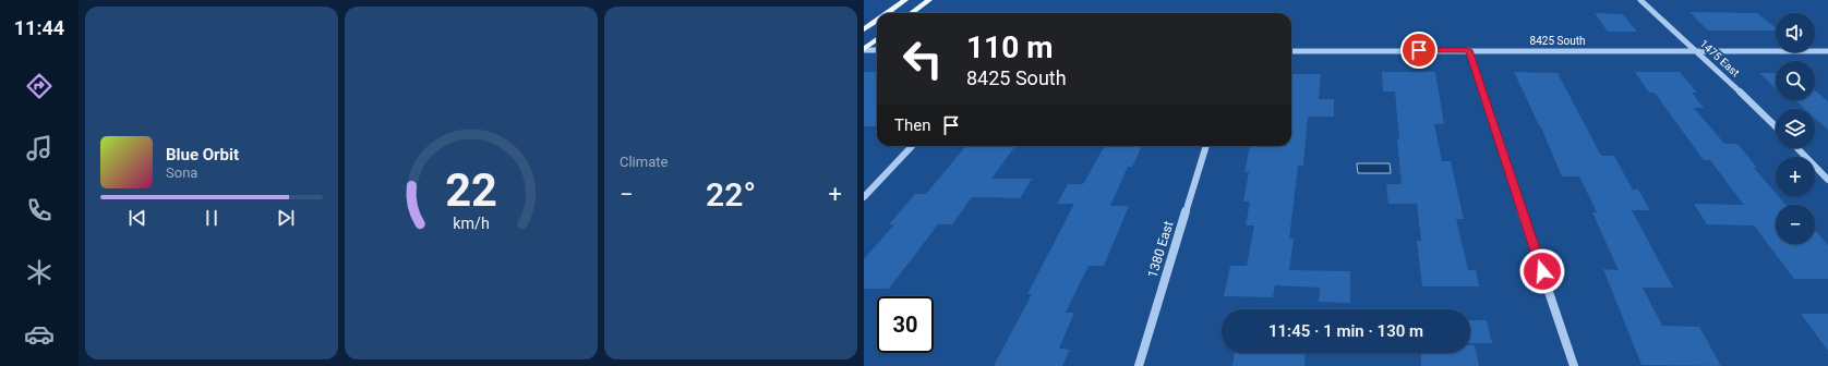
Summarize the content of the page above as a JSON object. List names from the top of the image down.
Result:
{
  "streets": {
    "street": ["8425 South", "1475 East", "1380 East"]
  },
  "crossings": [
    ["8425 South", "1475 East"]
  ],
  "page": {
    "tabs": "11:44",
    "tile": "Climate",
    "map_buttons": ["+", "−"],
    "turn": ["110 m", "8425 South"],
    "then": "Then",
    "song": ["Blue Orbit", "Sona"],
    "heat": ["−", "22°", "+"],
    "limit": "30",
    "trip": "11:45 · 1 min · 130 m",
    "gauge": ["22", "km/h"]
  }
}
